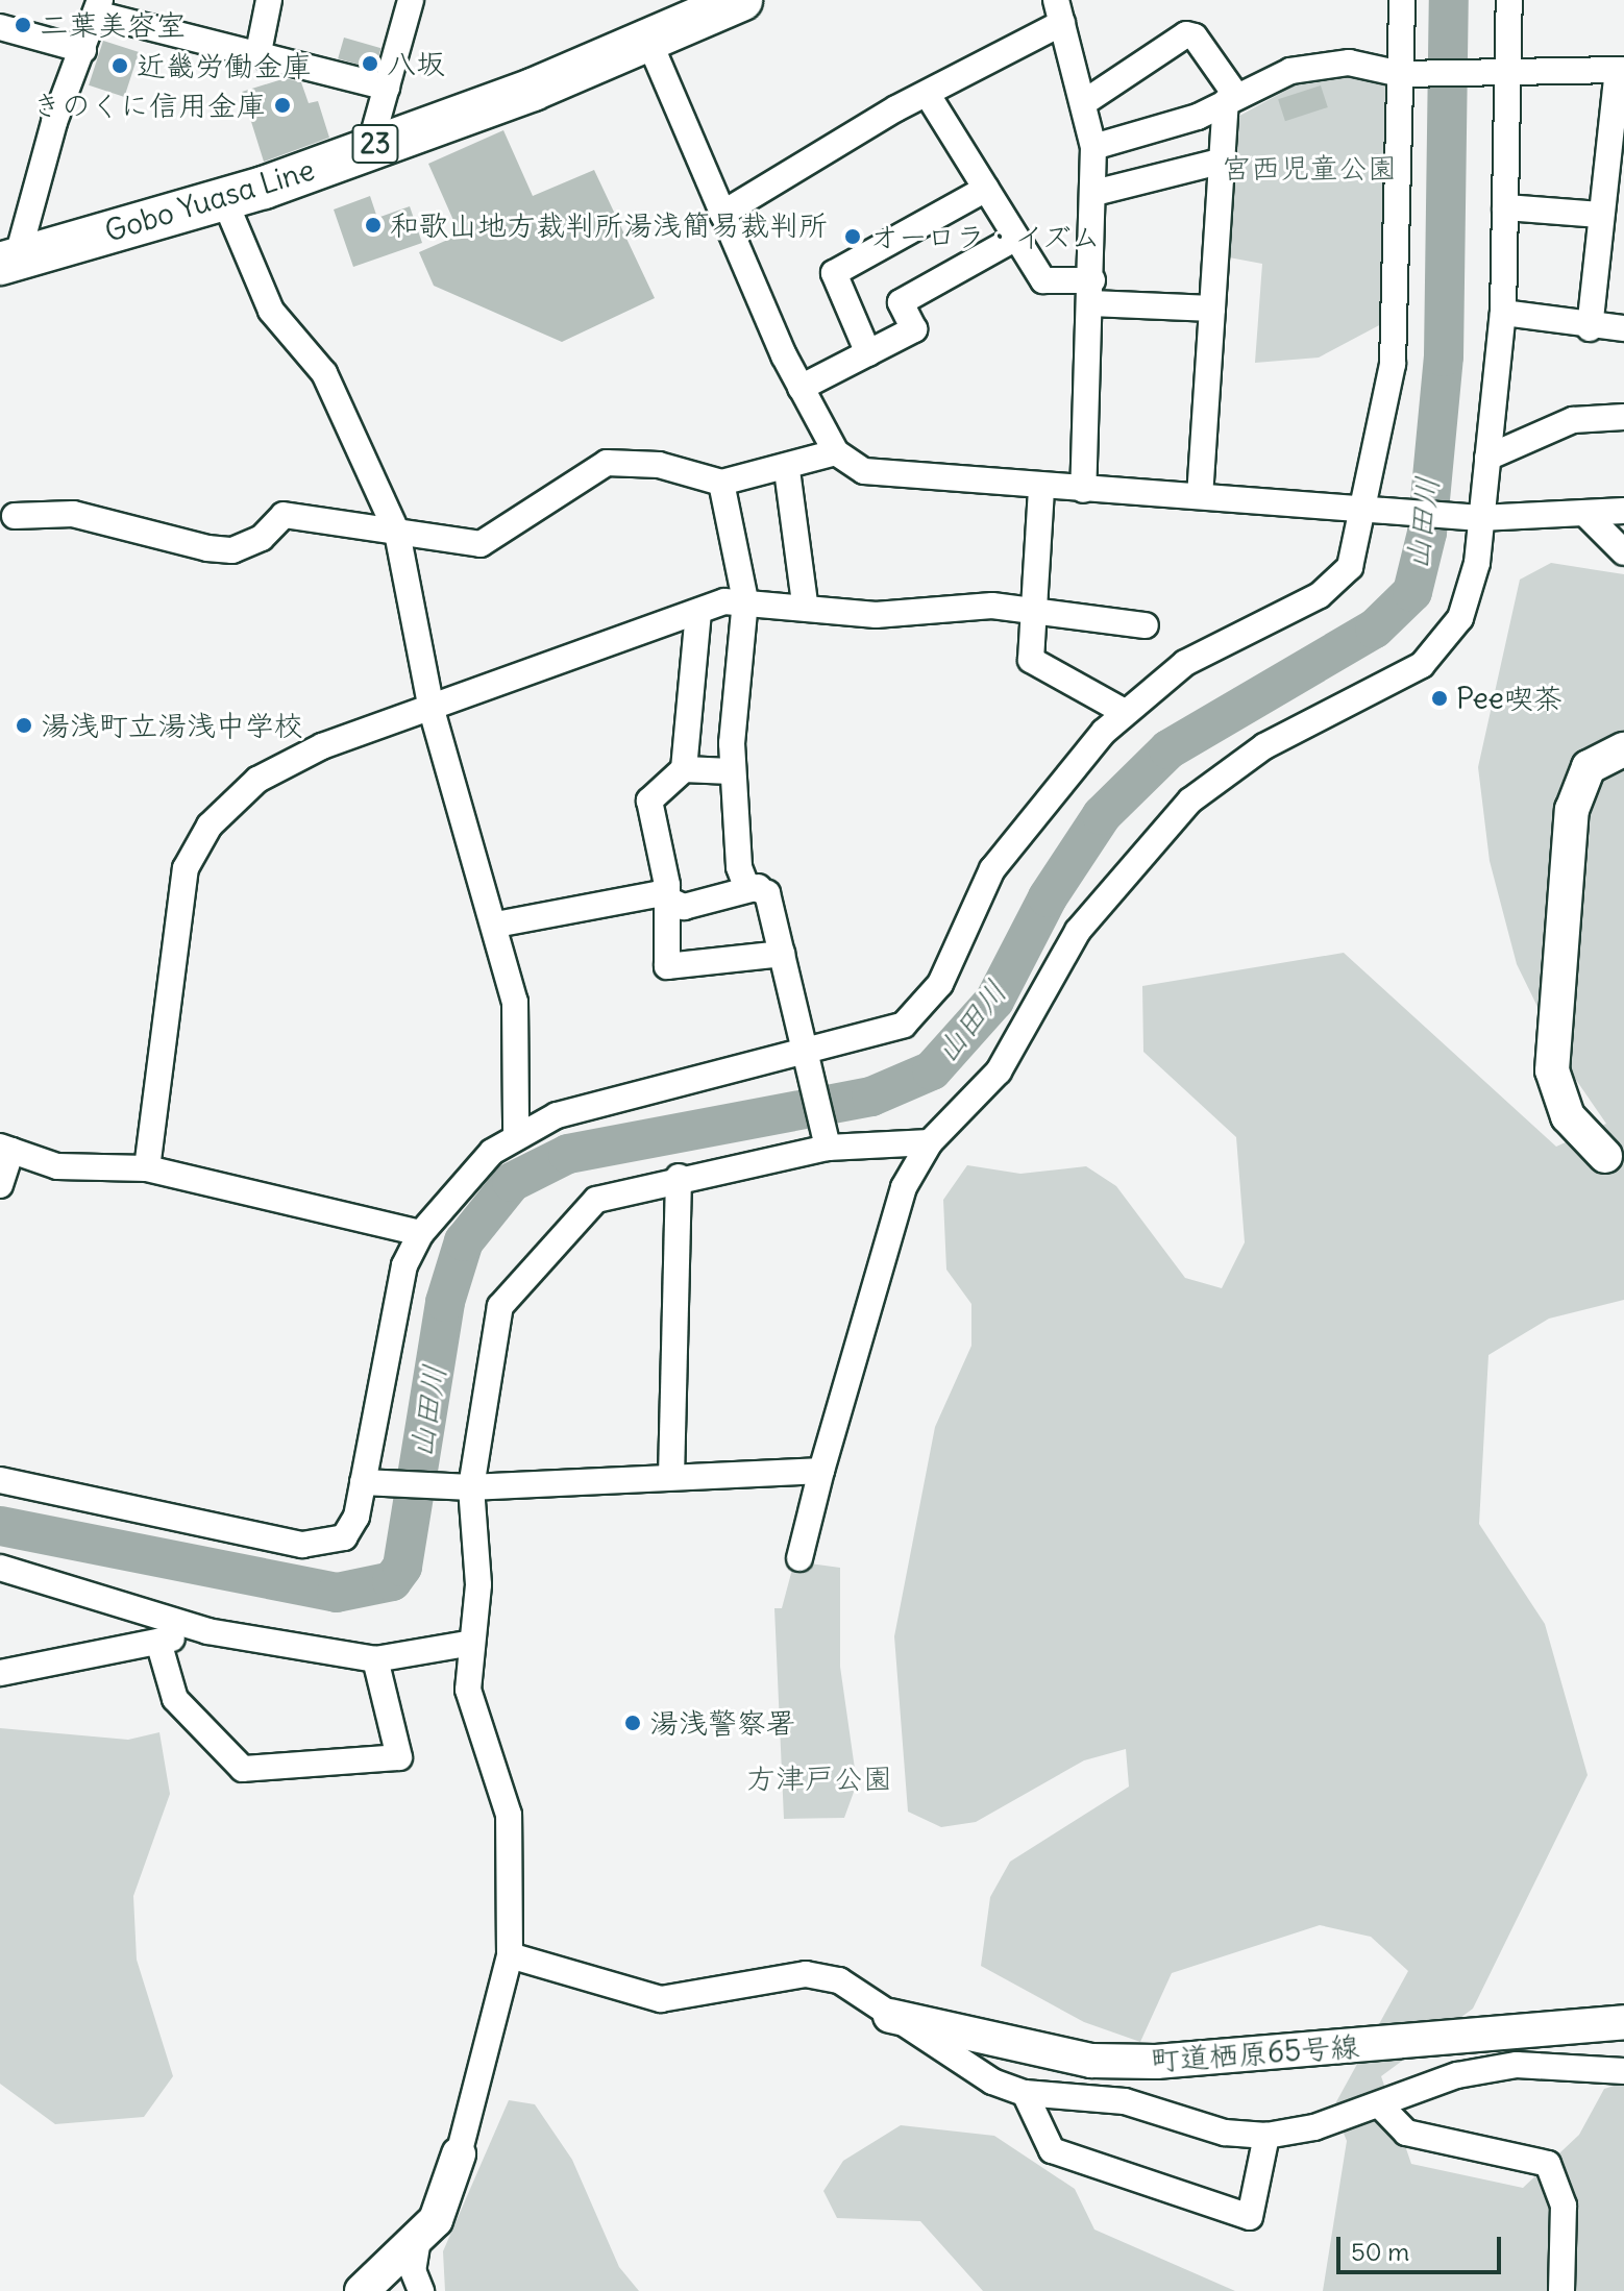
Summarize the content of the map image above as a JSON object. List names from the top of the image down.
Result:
{
  "streets": {
    "main road": ["23", "Gobo Yuasa Line"],
    "street": ["町道栖原65号線"]
  },
  "water": ["山田川"],
  "parks": ["宮西児童公園", "方津戸公園"],
  "places": [
    "二葉美容室",
    "八坂",
    "近畿労働金庫",
    "きのくに信用金庫",
    "和歌山地方裁判所湯浅簡易裁判所",
    "オーロラ・イズム",
    "Pee喫茶",
    "湯浅町立湯浅中学校",
    "湯浅警察署"
  ],
  "scale_bar": "50 m"
}
